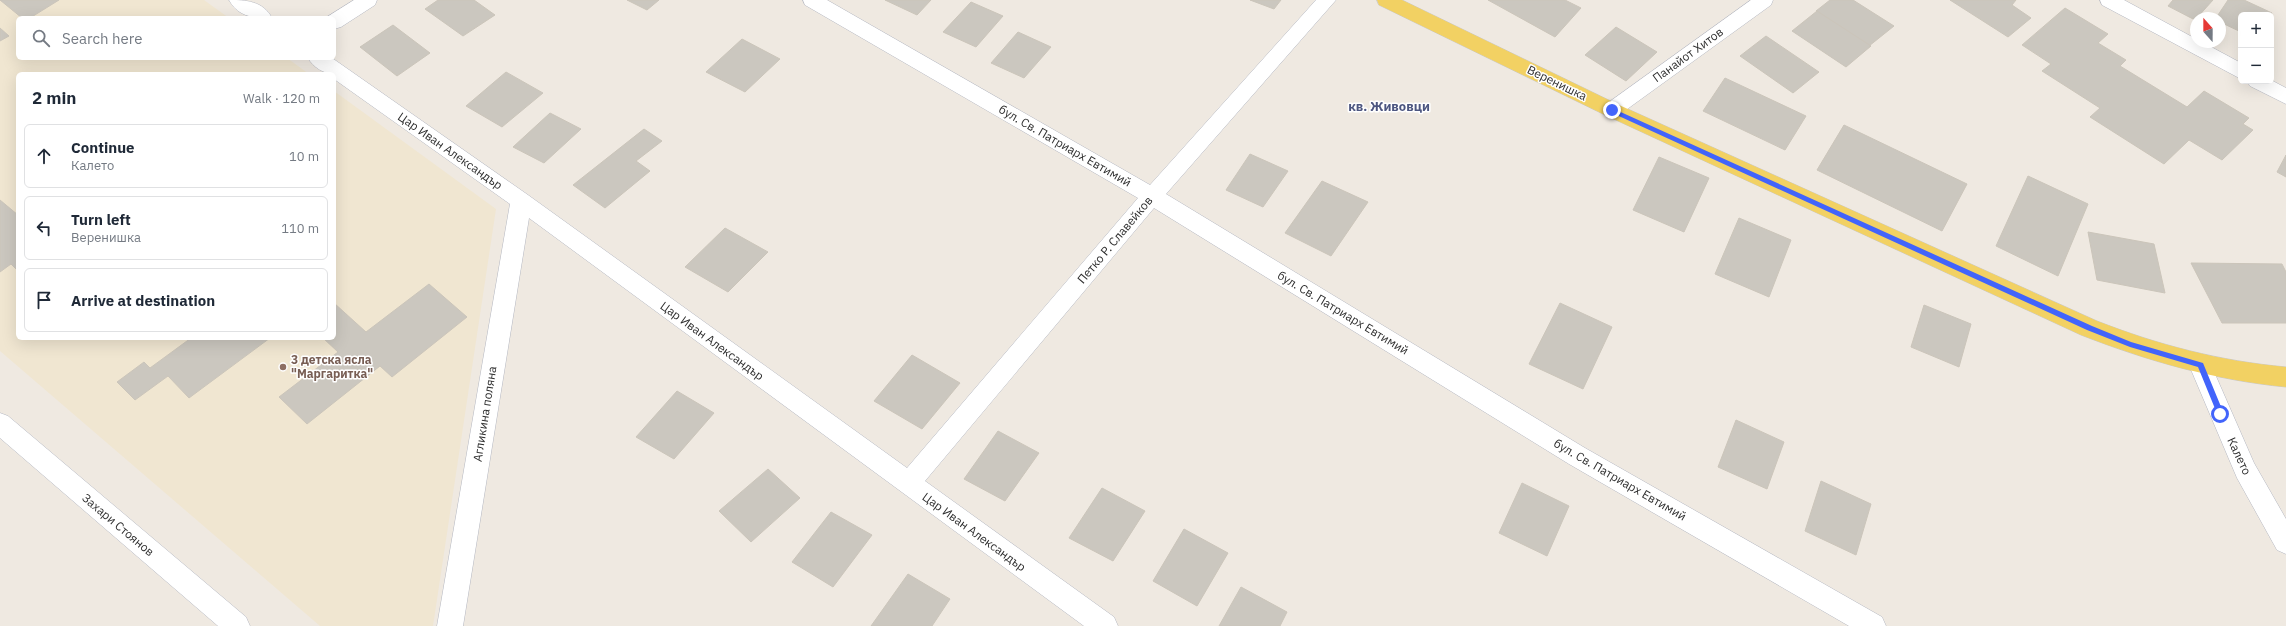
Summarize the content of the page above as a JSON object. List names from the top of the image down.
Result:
{
  "streets": {
    "main road": ["Веренишка"],
    "street": [
      "Панайот Хитов",
      "бул. Св. Патриарх Евтимий",
      "Цар Иван Александър",
      "Петко Р. Славейков",
      "Агликина поляна",
      "Калето",
      "Захари Стоянов"
    ]
  },
  "crossings": [
    ["Панайот Хитов", "Веренишка"],
    ["Веренишка", "Калето"],
    ["бул. Св. Патриарх Евтимий", "Петко Р. Славейков"],
    ["Цар Иван Александър", "Петко Р. Славейков"],
    ["Цар Иван Александър", "Агликина поляна"]
  ],
  "districts": ["кв. Живовци"],
  "places": ["3 детска ясла \"Маргаритка\""],
  "north": "top",
  "page": {
    "map_buttons": ["+", "−"],
    "search": "Search here",
    "heading": ["2 min", "Walk · 120 m"],
    "list": [
      ["Continue", "Калето", "10 m"],
      ["Turn left", "Веренишка", "110 m"],
      "Arrive at destination"
    ]
  }
}
